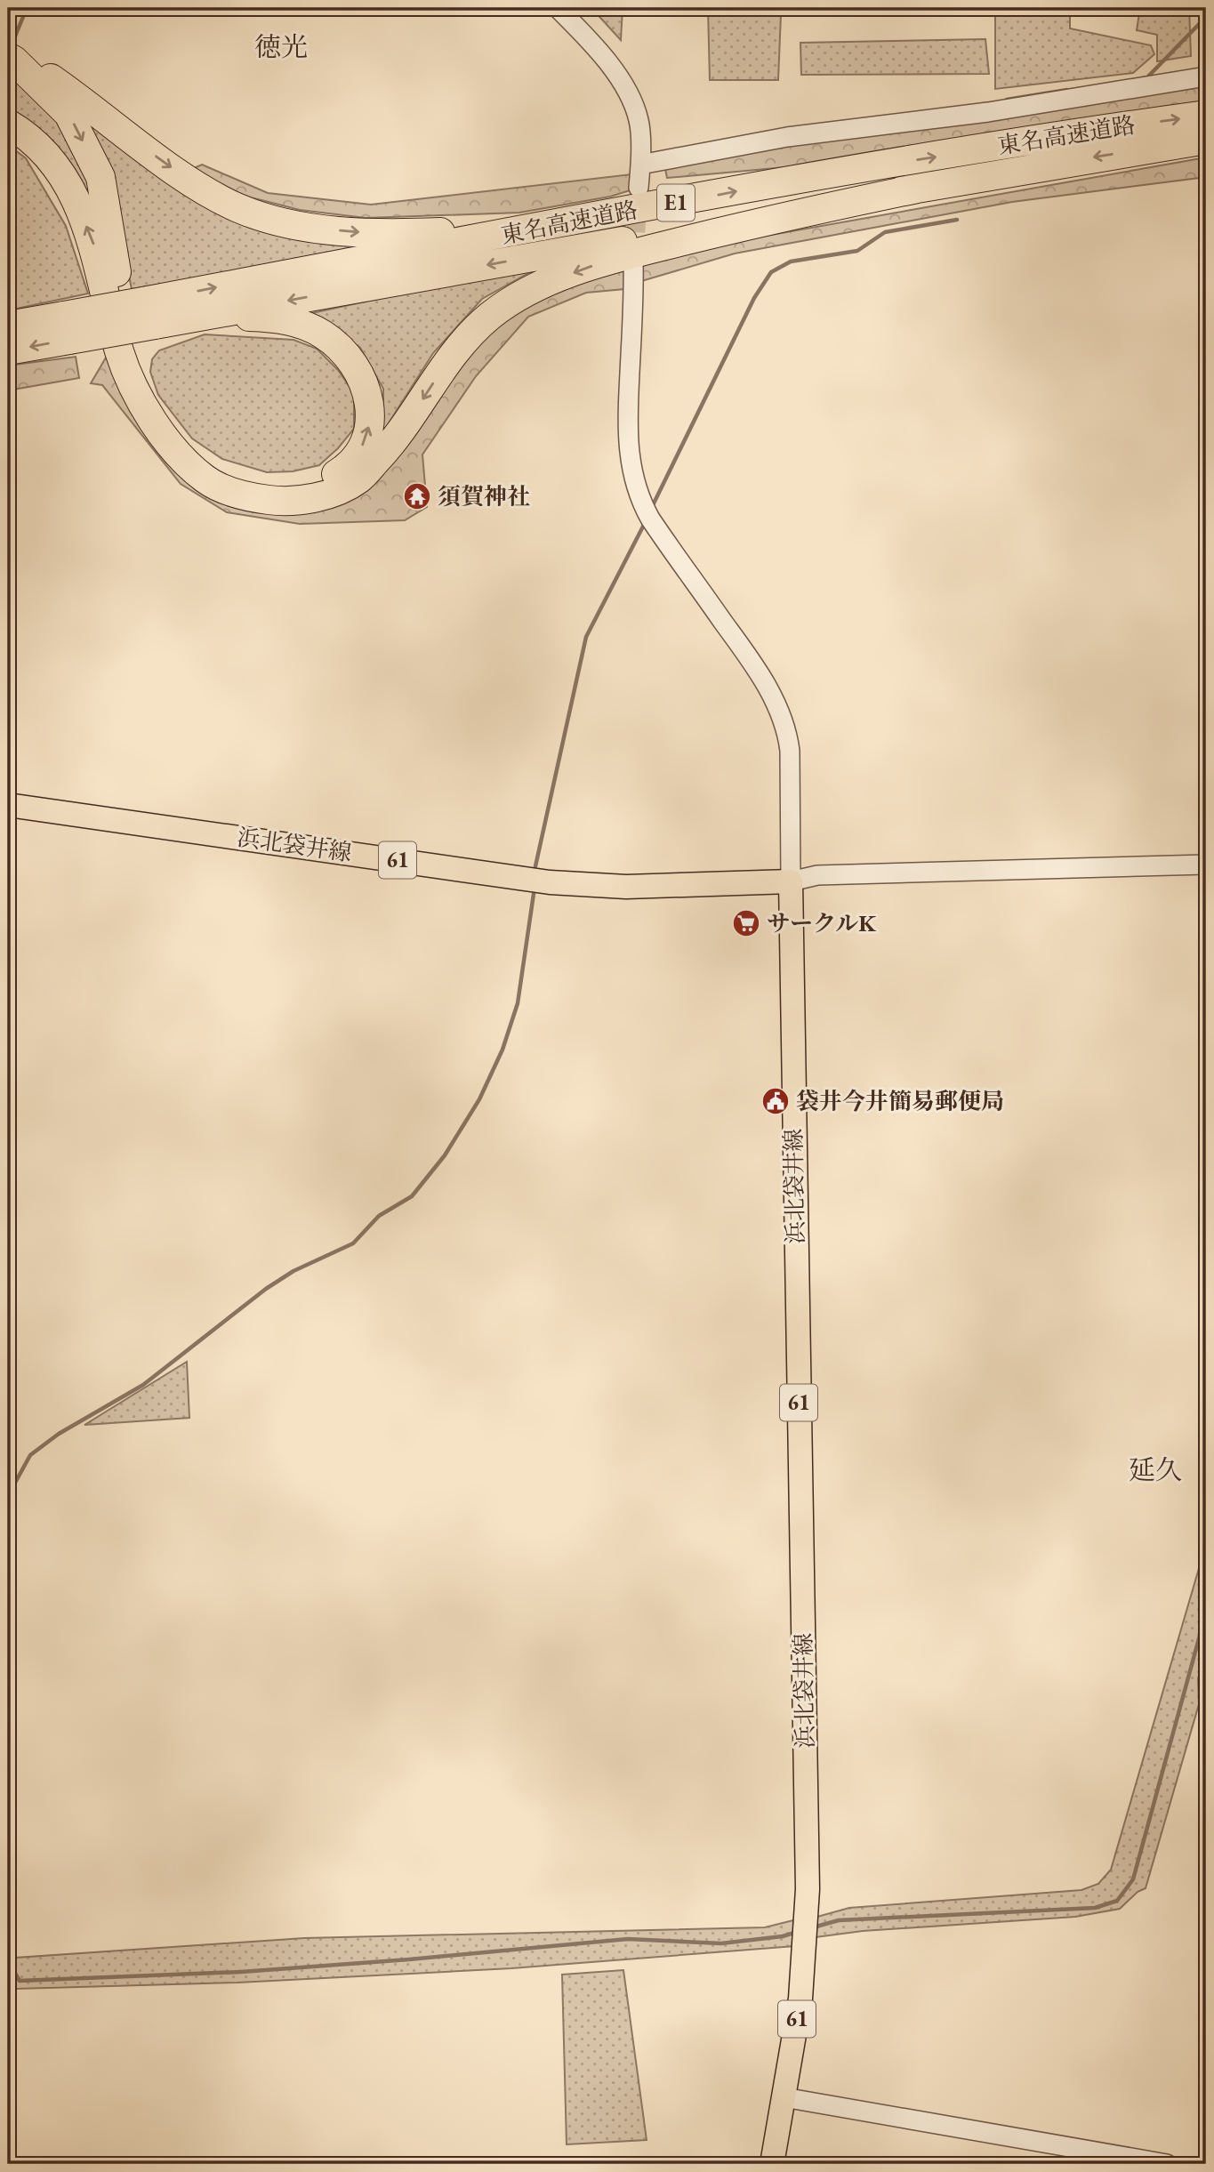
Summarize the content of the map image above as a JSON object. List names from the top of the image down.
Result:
{
  "streets": {
    "highway": ["東名高速道路", "E1"],
    "main road": ["浜北袋井線", "61"]
  },
  "districts": ["徳光", "延久"],
  "places": {
    "temple": ["須賀神社"],
    "supermarket": ["サークルK"],
    "public building": ["袋井今井簡易郵便局"]
  }
}
